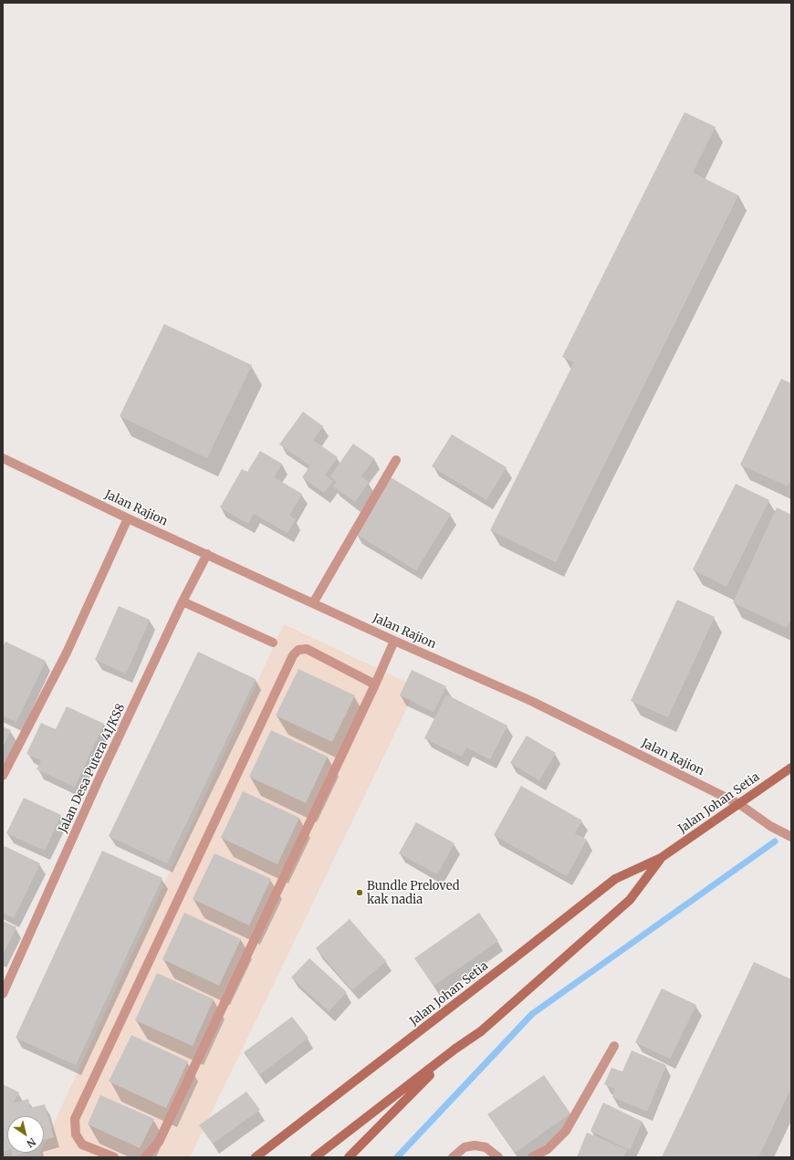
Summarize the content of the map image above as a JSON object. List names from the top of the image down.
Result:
{
  "streets": {
    "main road": ["Jalan Johan Setia"],
    "street": ["Jalan Rajion", "Jalan Desa Putera 41/KS8"]
  },
  "crossings": [
    ["Jalan Rajion", "Jalan Desa Putera 41/KS8"],
    ["Jalan Rajion", "Jalan Johan Setia"]
  ],
  "places": ["Bundle Preloved kak nadia"],
  "north": "bottom right"
}
